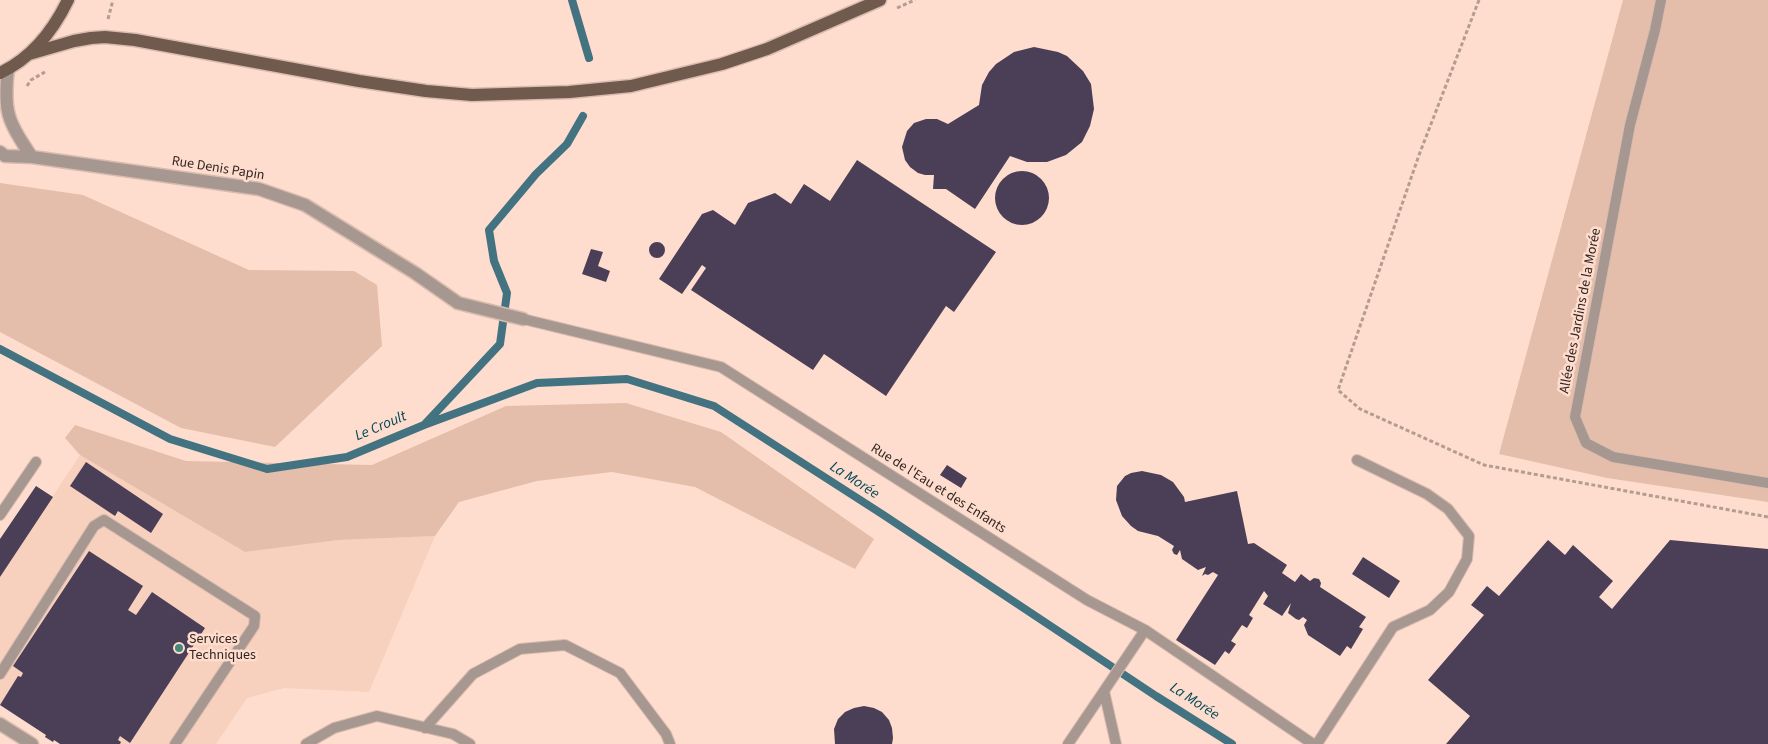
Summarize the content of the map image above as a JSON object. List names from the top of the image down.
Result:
{
  "streets": {
    "street": ["Rue Denis Papin"],
    "lane": ["Allée des Jardins de la Morée", "Rue de l'Eau et des Enfants"]
  },
  "crossings": [
    ["Rue Denis Papin", "Rue de l'Eau et des Enfants"]
  ],
  "water": ["Le Croult", "La Morée"],
  "places": ["Services Techniques"]
}
